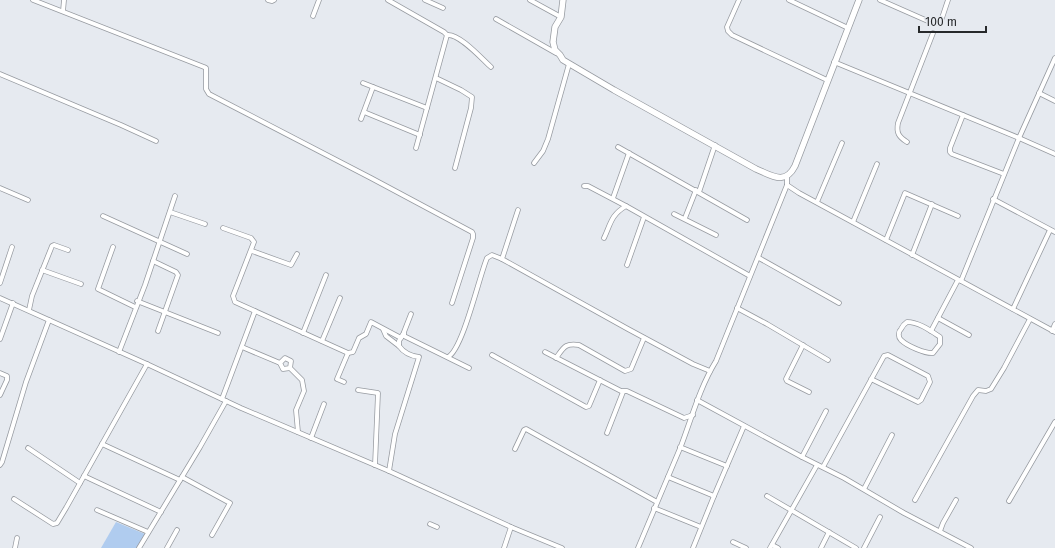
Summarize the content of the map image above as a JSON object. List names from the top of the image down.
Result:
{
  "scale_bar": "100 m"
}
